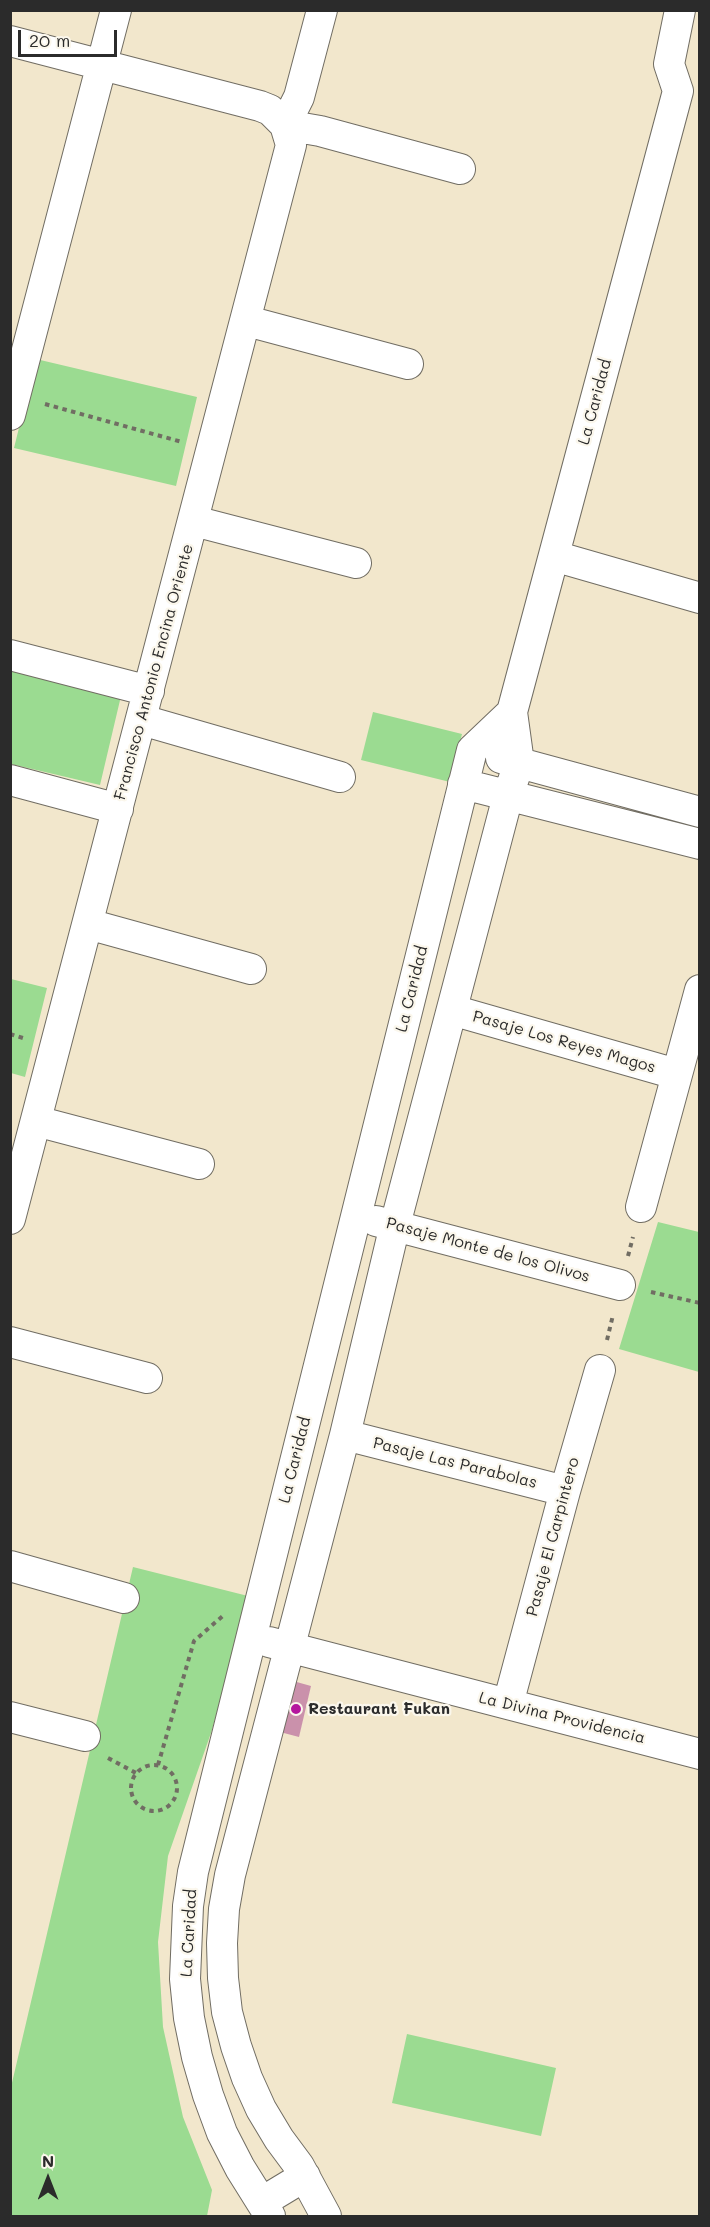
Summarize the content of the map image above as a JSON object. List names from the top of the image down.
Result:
{
  "streets": {
    "street": [
      "La Caridad",
      "Francisco Antonio Encina Oriente",
      "Pasaje Los Reyes Magos",
      "Pasaje Monte de los Olivos",
      "Pasaje Las Parabolas",
      "Pasaje El Carpintero",
      "La Divina Providencia"
    ]
  },
  "crossings": [
    ["La Caridad", "Pasaje Los Reyes Magos"],
    ["La Caridad", "Pasaje Monte de los Olivos"],
    ["La Caridad", "Pasaje Las Parabolas"],
    ["La Caridad", "La Divina Providencia"],
    ["Pasaje Las Parabolas", "Pasaje El Carpintero"],
    ["Pasaje El Carpintero", "La Divina Providencia"]
  ],
  "places": ["Restaurant Fukan"],
  "scale_bar": "20 m",
  "north": "top"
}
